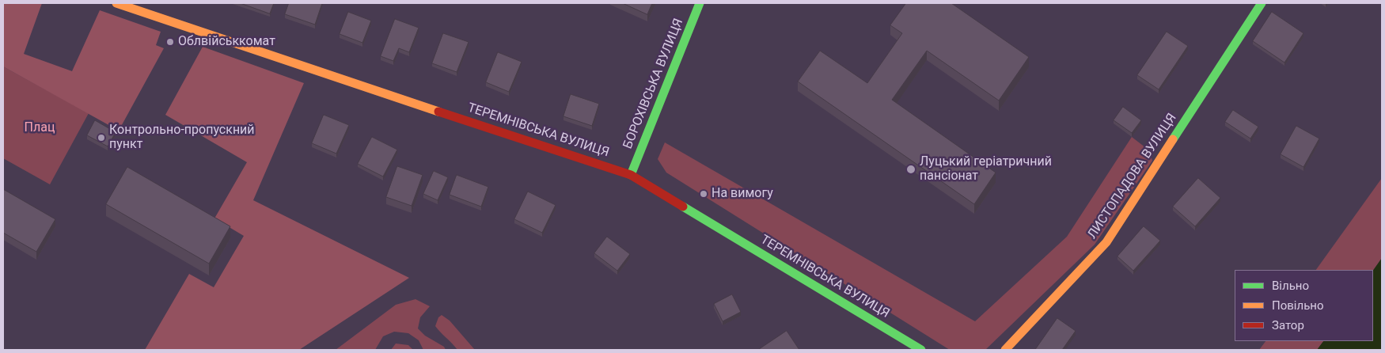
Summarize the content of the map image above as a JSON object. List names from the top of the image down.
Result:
{
  "streets": {
    "street": ["БОРОХІВСЬКА ВУЛИЦЯ", "ТЕРЕМНІВСЬКА ВУЛИЦЯ", "ЛИСТОПАДОВА ВУЛИЦЯ"]
  },
  "crossings": [
    ["БОРОХІВСЬКА ВУЛИЦЯ", "ТЕРЕМНІВСЬКА ВУЛИЦЯ"]
  ],
  "parks": ["Плац"],
  "places": [
    "Облвійськкомат",
    "Контрольно-пропускний пункт",
    "Луцький геріатричний пансіонат",
    "На вимогу"
  ],
  "legend": ["Вільно", "Повільно", "Затор"]
}
